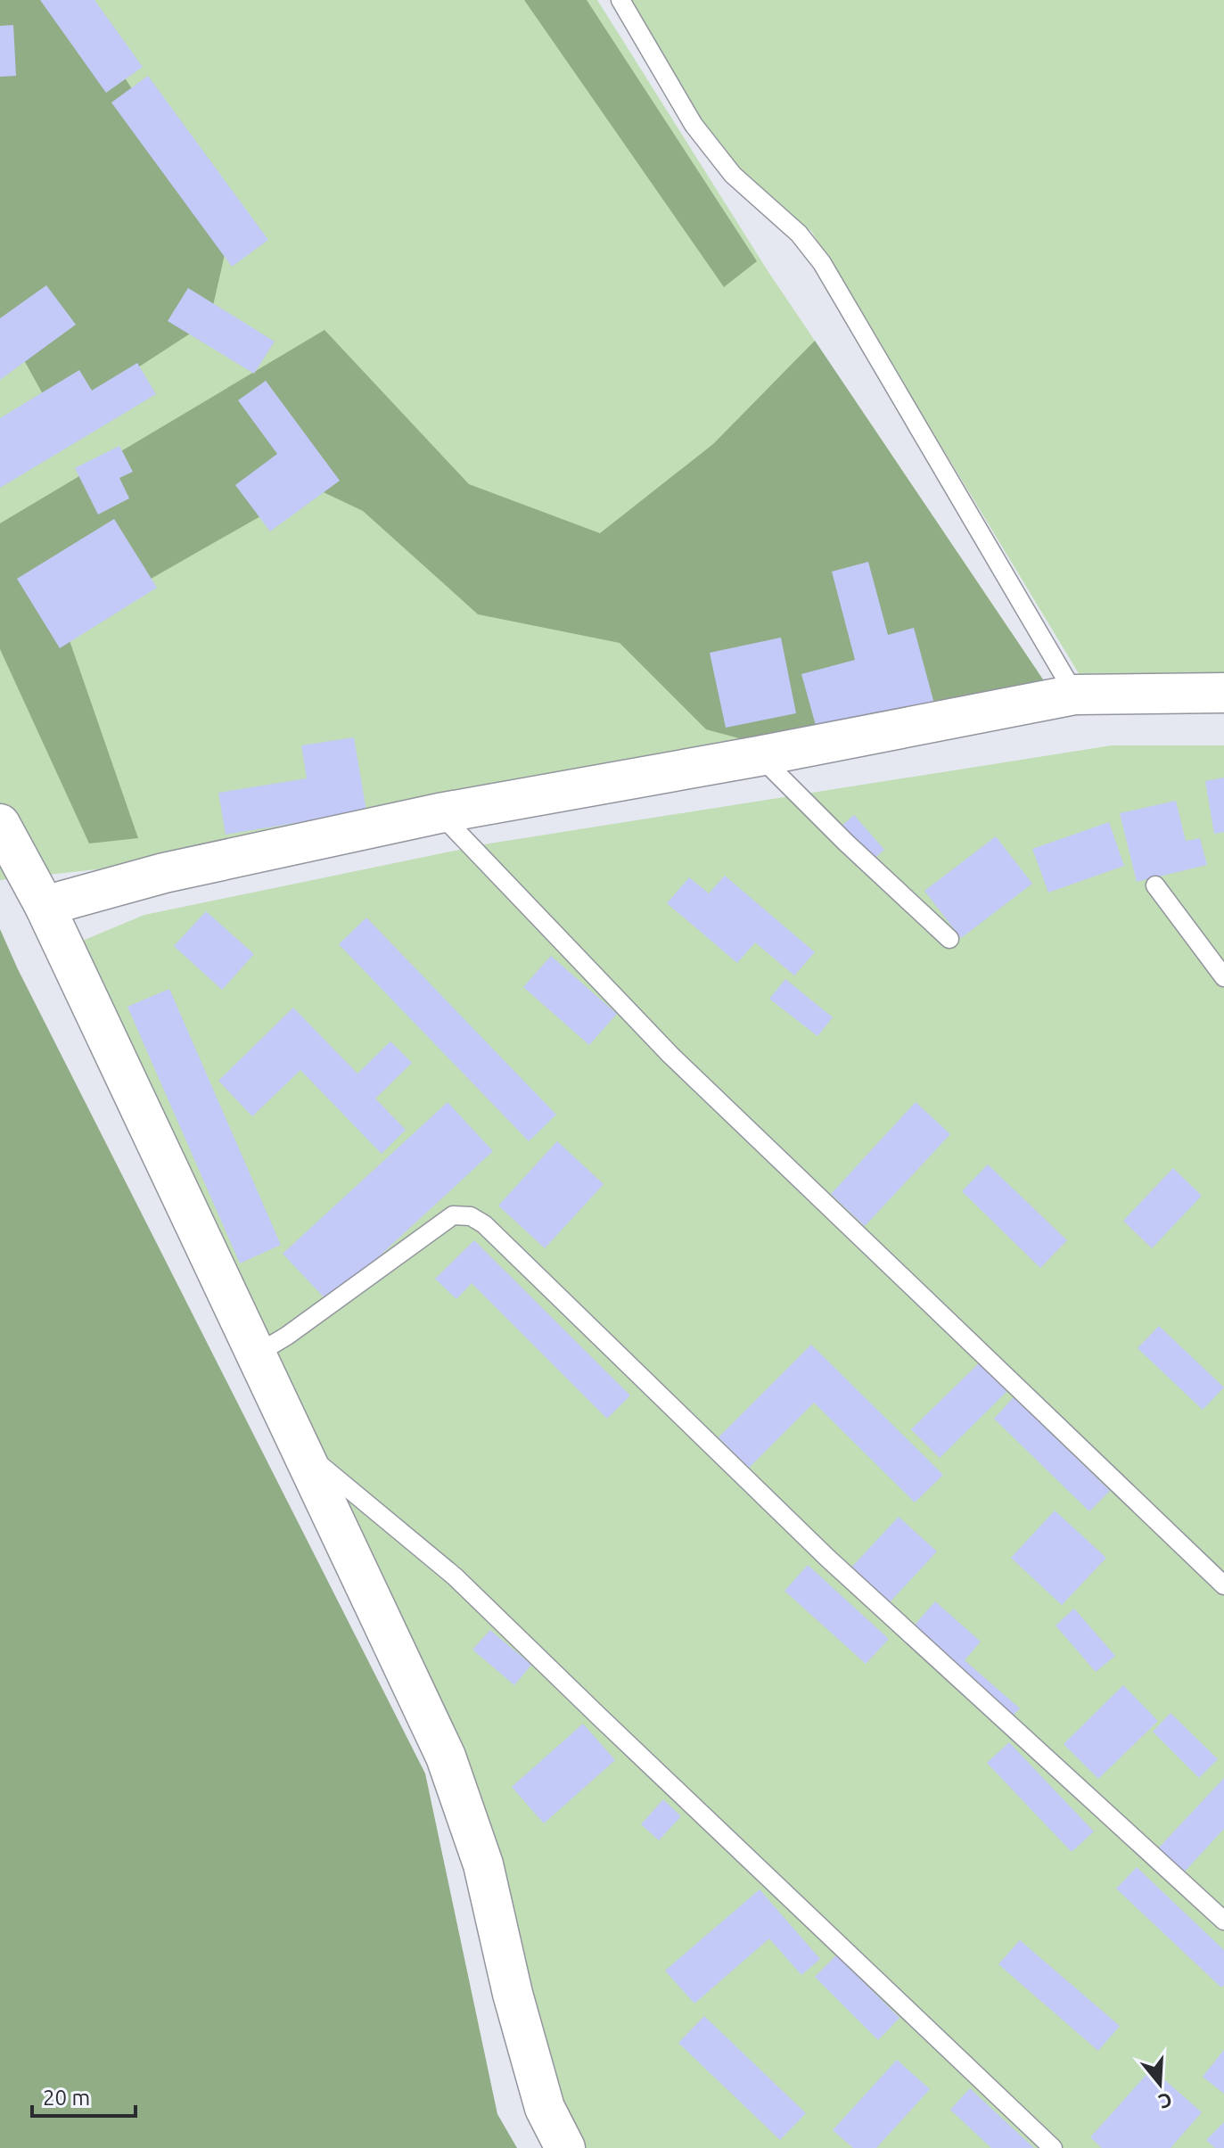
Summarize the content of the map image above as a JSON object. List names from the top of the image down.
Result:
{
  "scale_bar": "20 m",
  "north": "bottom"
}
